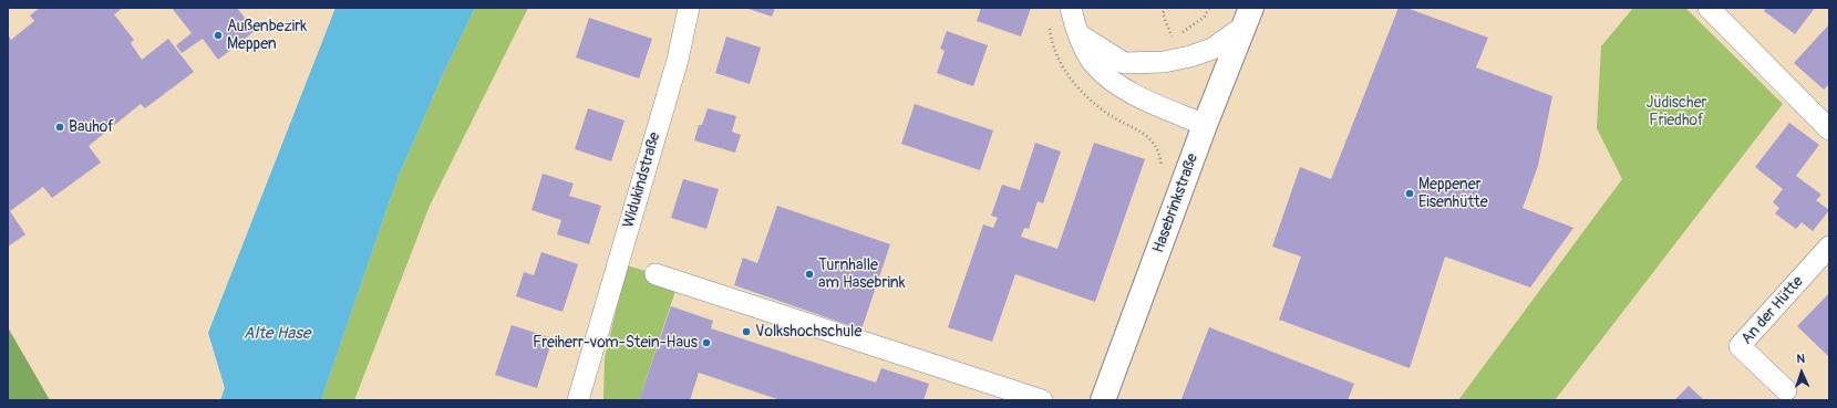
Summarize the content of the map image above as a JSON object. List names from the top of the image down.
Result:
{
  "streets": {
    "street": ["Widukindstraße", "Hasebrinkstraße", "An der Hütte"]
  },
  "water": ["Alte Hase"],
  "parks": ["Jüdischer Friedhof"],
  "places": [
    "Außenbezirk Meppen",
    "Bauhof",
    "Meppener Eisenhütte",
    "Turnhalle am Hasebrink",
    "Volkshochschule",
    "Freiherr-vom-Stein-Haus"
  ],
  "north": "top"
}
